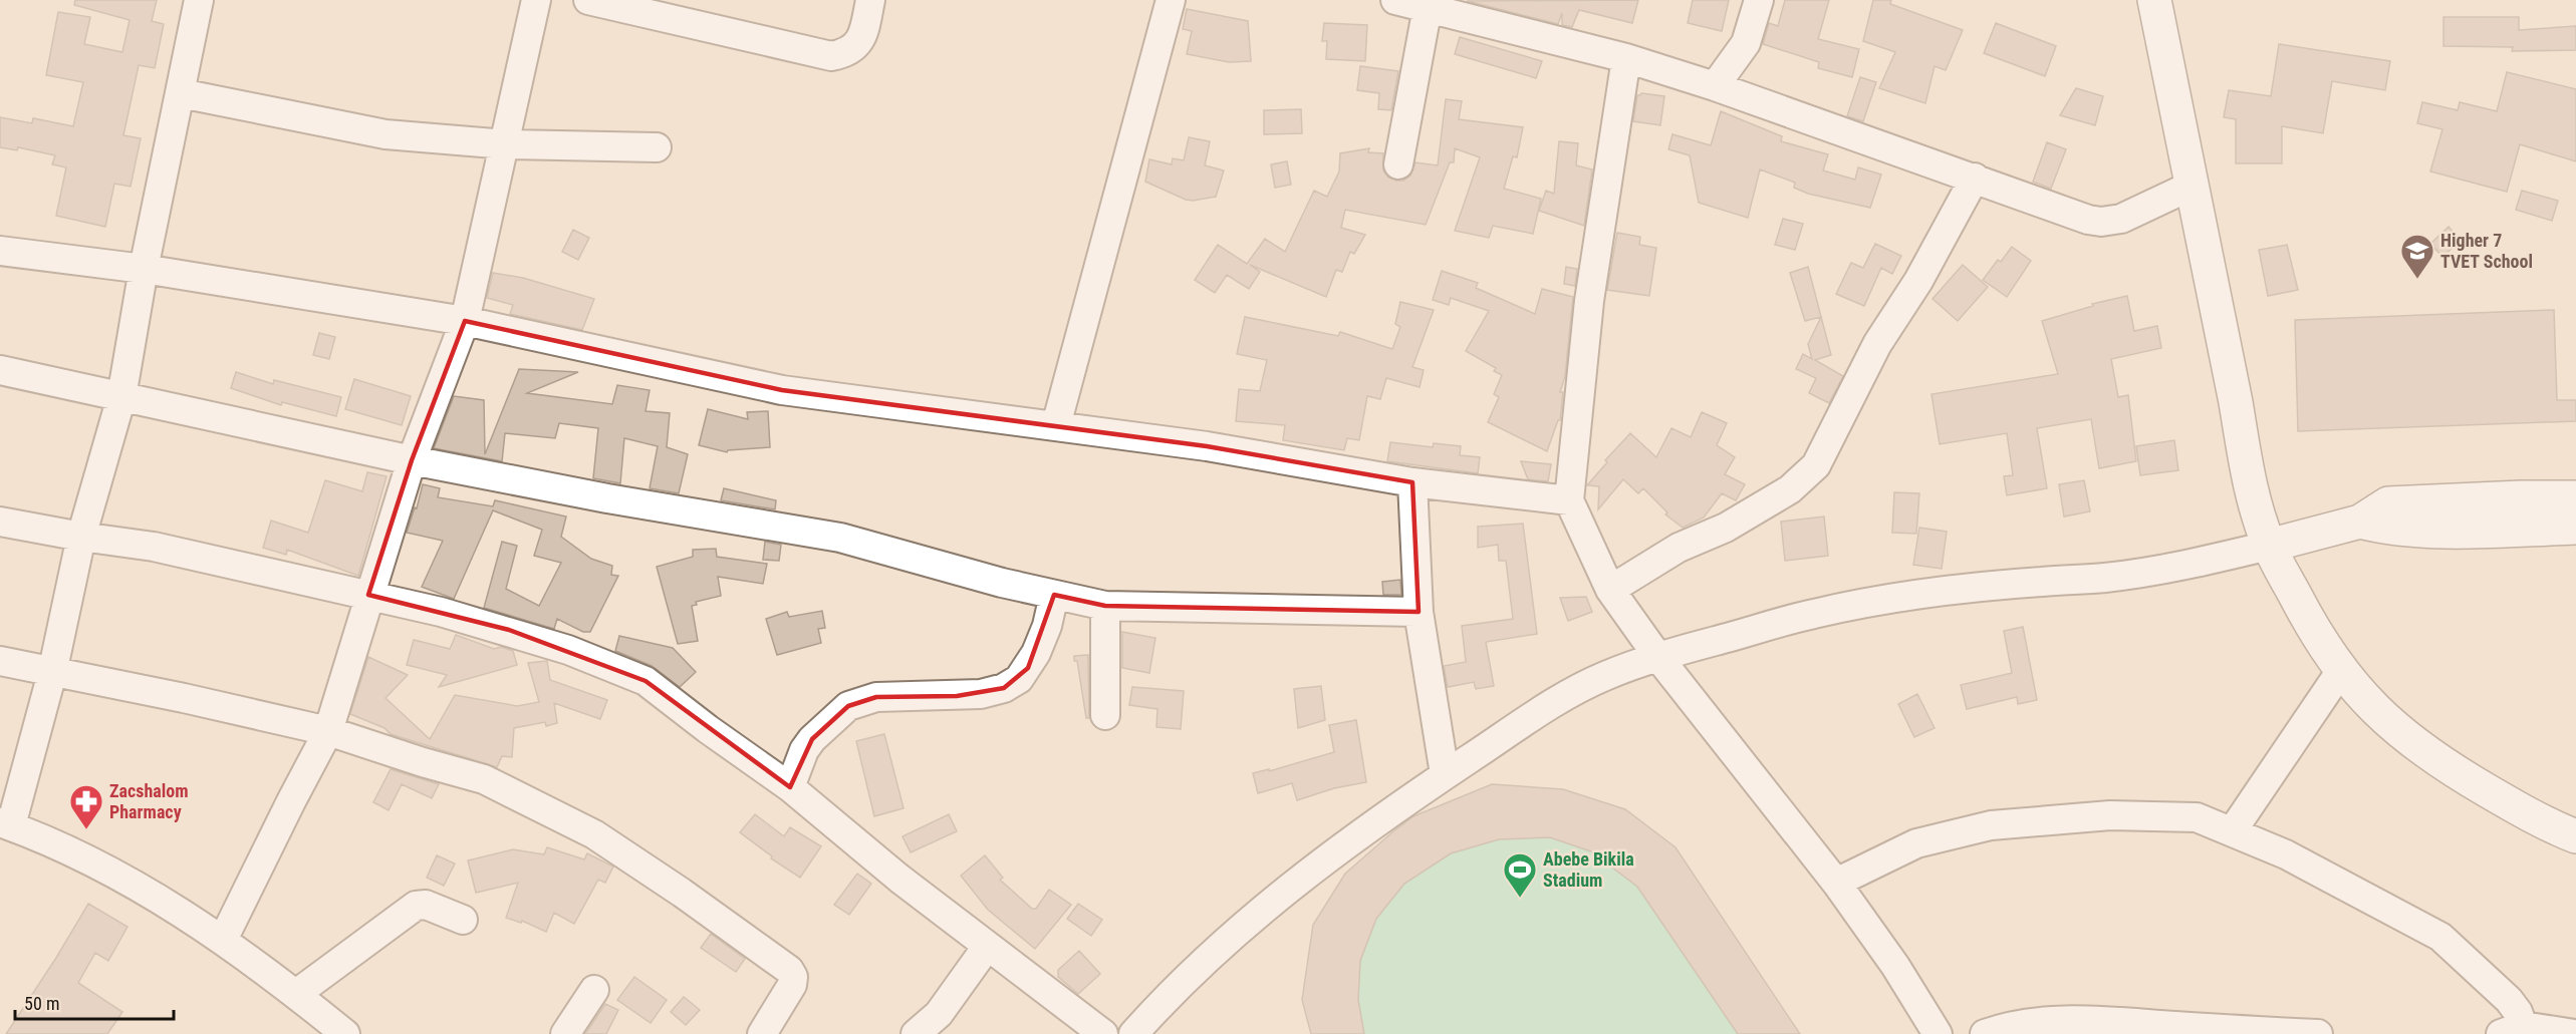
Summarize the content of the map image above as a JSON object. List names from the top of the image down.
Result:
{
  "places": {
    "school or university": ["Higher 7 TVET School"],
    "pharmacy": ["Zacshalom Pharmacy"],
    "sports": ["Abebe Bikila Stadium"]
  },
  "scale_bar": "50 m"
}
